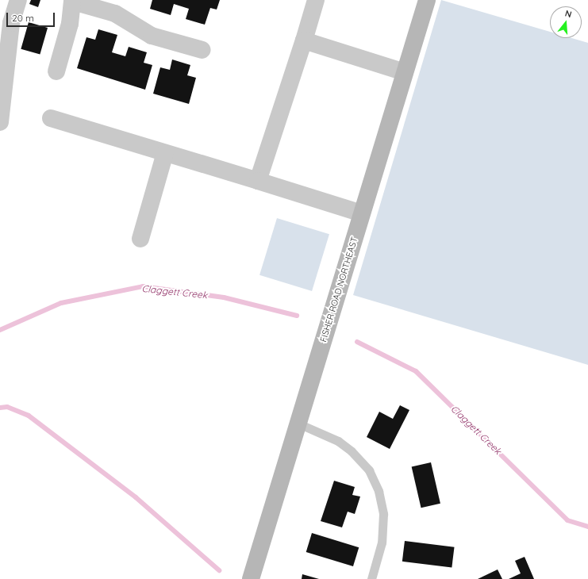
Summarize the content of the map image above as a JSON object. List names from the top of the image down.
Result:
{
  "streets": {
    "street": ["FISHER ROAD NORTHEAST"]
  },
  "water": ["Claggett Creek"],
  "scale_bar": "20 m",
  "north": "top"
}
